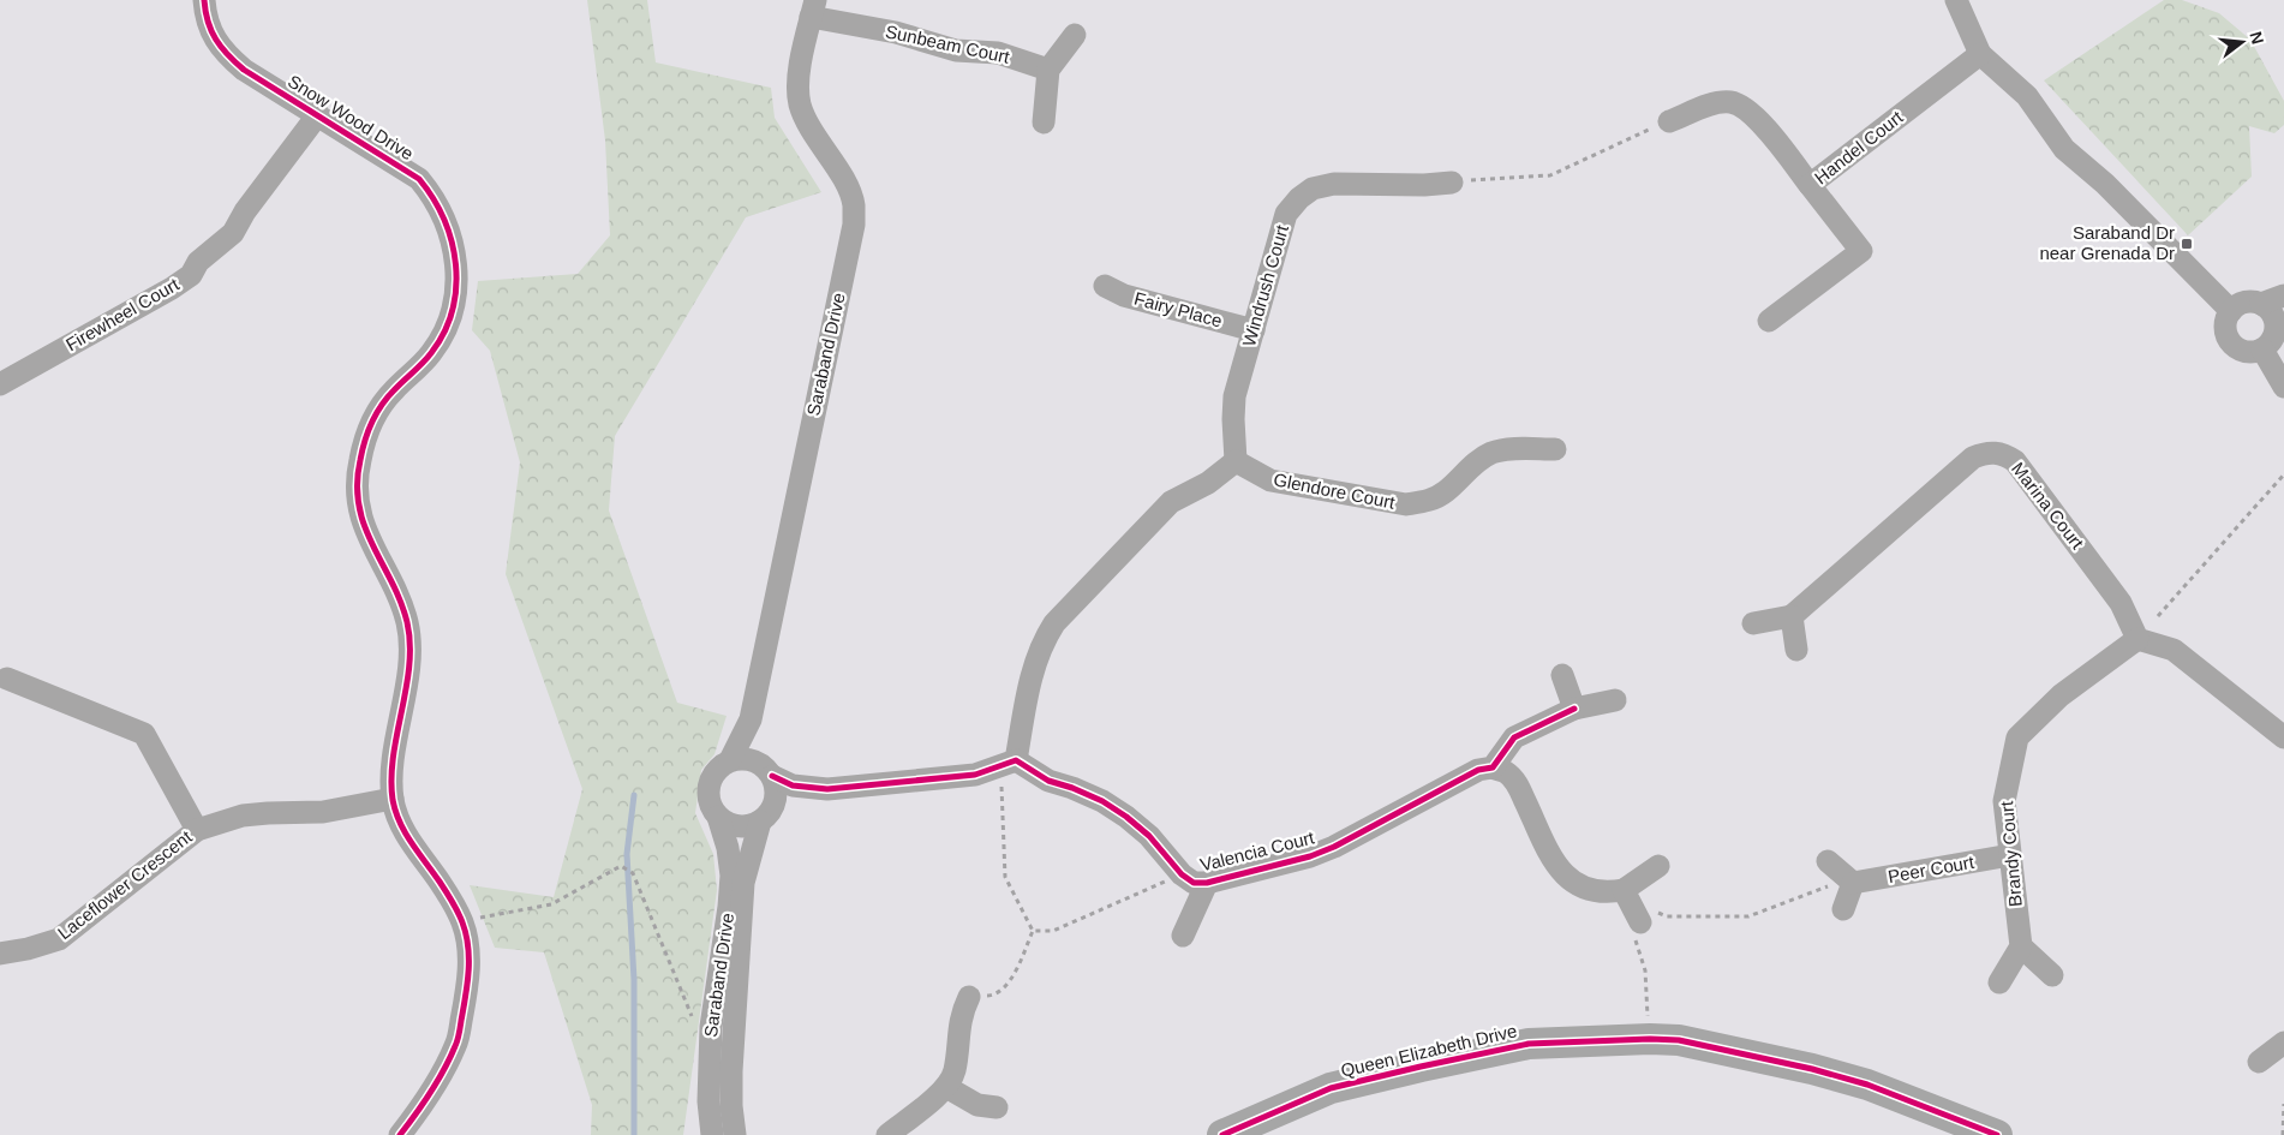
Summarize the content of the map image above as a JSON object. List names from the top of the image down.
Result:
{
  "streets": {
    "street": [
      "Sunbeam Court",
      "Snow Wood Drive",
      "Handel Court",
      "Windrush Court",
      "Fairy Place",
      "Firewheel Court",
      "Saraband Drive",
      "Glendore Court",
      "Marina Court",
      "Valencia Court",
      "Brandy Court",
      "Peer Court",
      "Laceflower Crescent",
      "Queen Elizabeth Drive"
    ]
  },
  "crossings": [
    ["Sunbeam Court", "Saraband Drive"],
    ["Snow Wood Drive", "Firewheel Court"],
    ["Snow Wood Drive", "Laceflower Crescent"],
    ["Windrush Court", "Fairy Place"],
    ["Windrush Court", "Glendore Court"],
    ["Marina Court", "Brandy Court"],
    ["Brandy Court", "Peer Court"]
  ],
  "places": {
    "transit": ["Saraband Dr near Grenada Dr"]
  },
  "north": "right"
}
